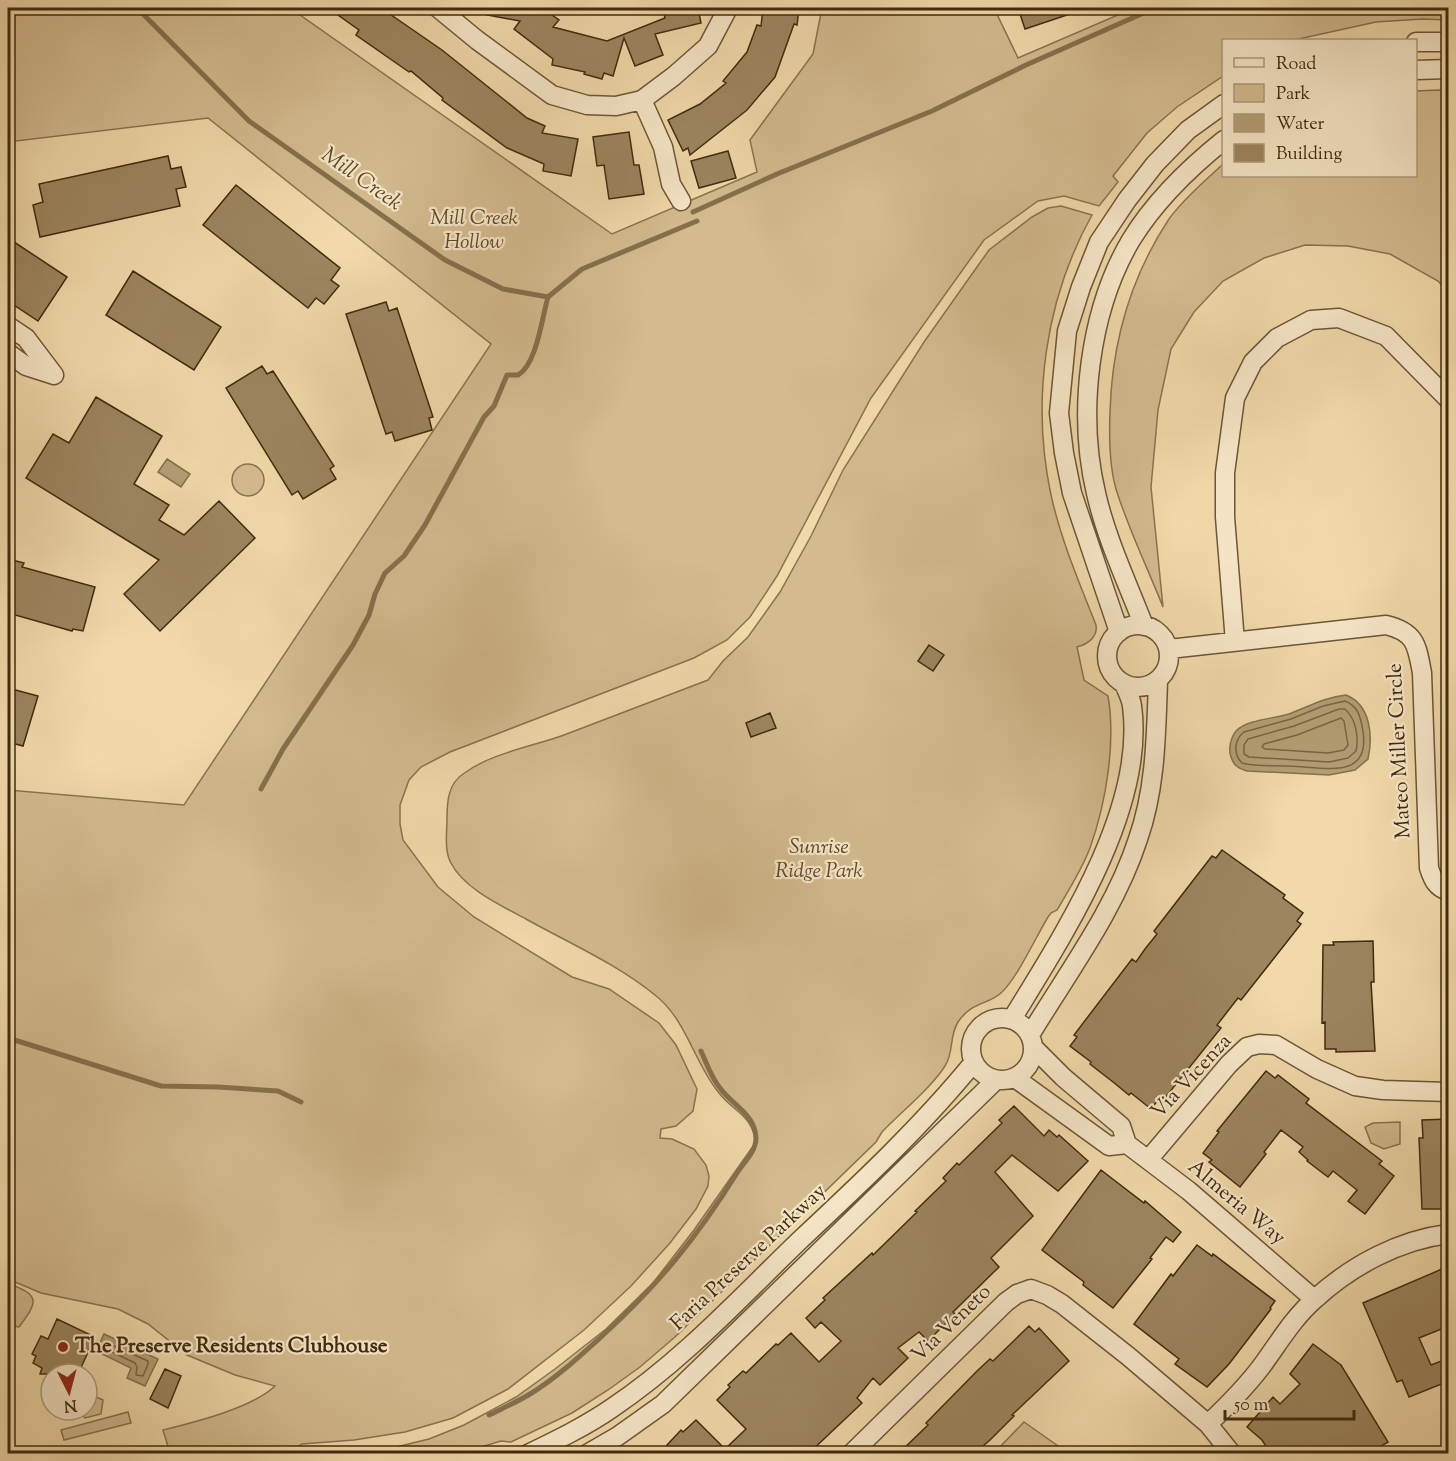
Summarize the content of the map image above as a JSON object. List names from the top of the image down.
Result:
{
  "streets": {
    "street": [
      "Mateo Miller Circle",
      "Via Vicenza",
      "Almeria Way",
      "Faria Preserve Parkway",
      "Via Veneto"
    ]
  },
  "crossings": [
    ["Via Vicenza", "Almeria Way"],
    ["Almeria Way", "Faria Preserve Parkway"]
  ],
  "water": ["Mill Creek"],
  "parks": ["Mill Creek Hollow", "Sunrise Ridge Park"],
  "places": ["The Preserve Residents Clubhouse"],
  "legend": [
    "Road",
    "Park",
    "Water",
    "Building"
  ],
  "scale_bar": "50 m",
  "north": "bottom"
}
